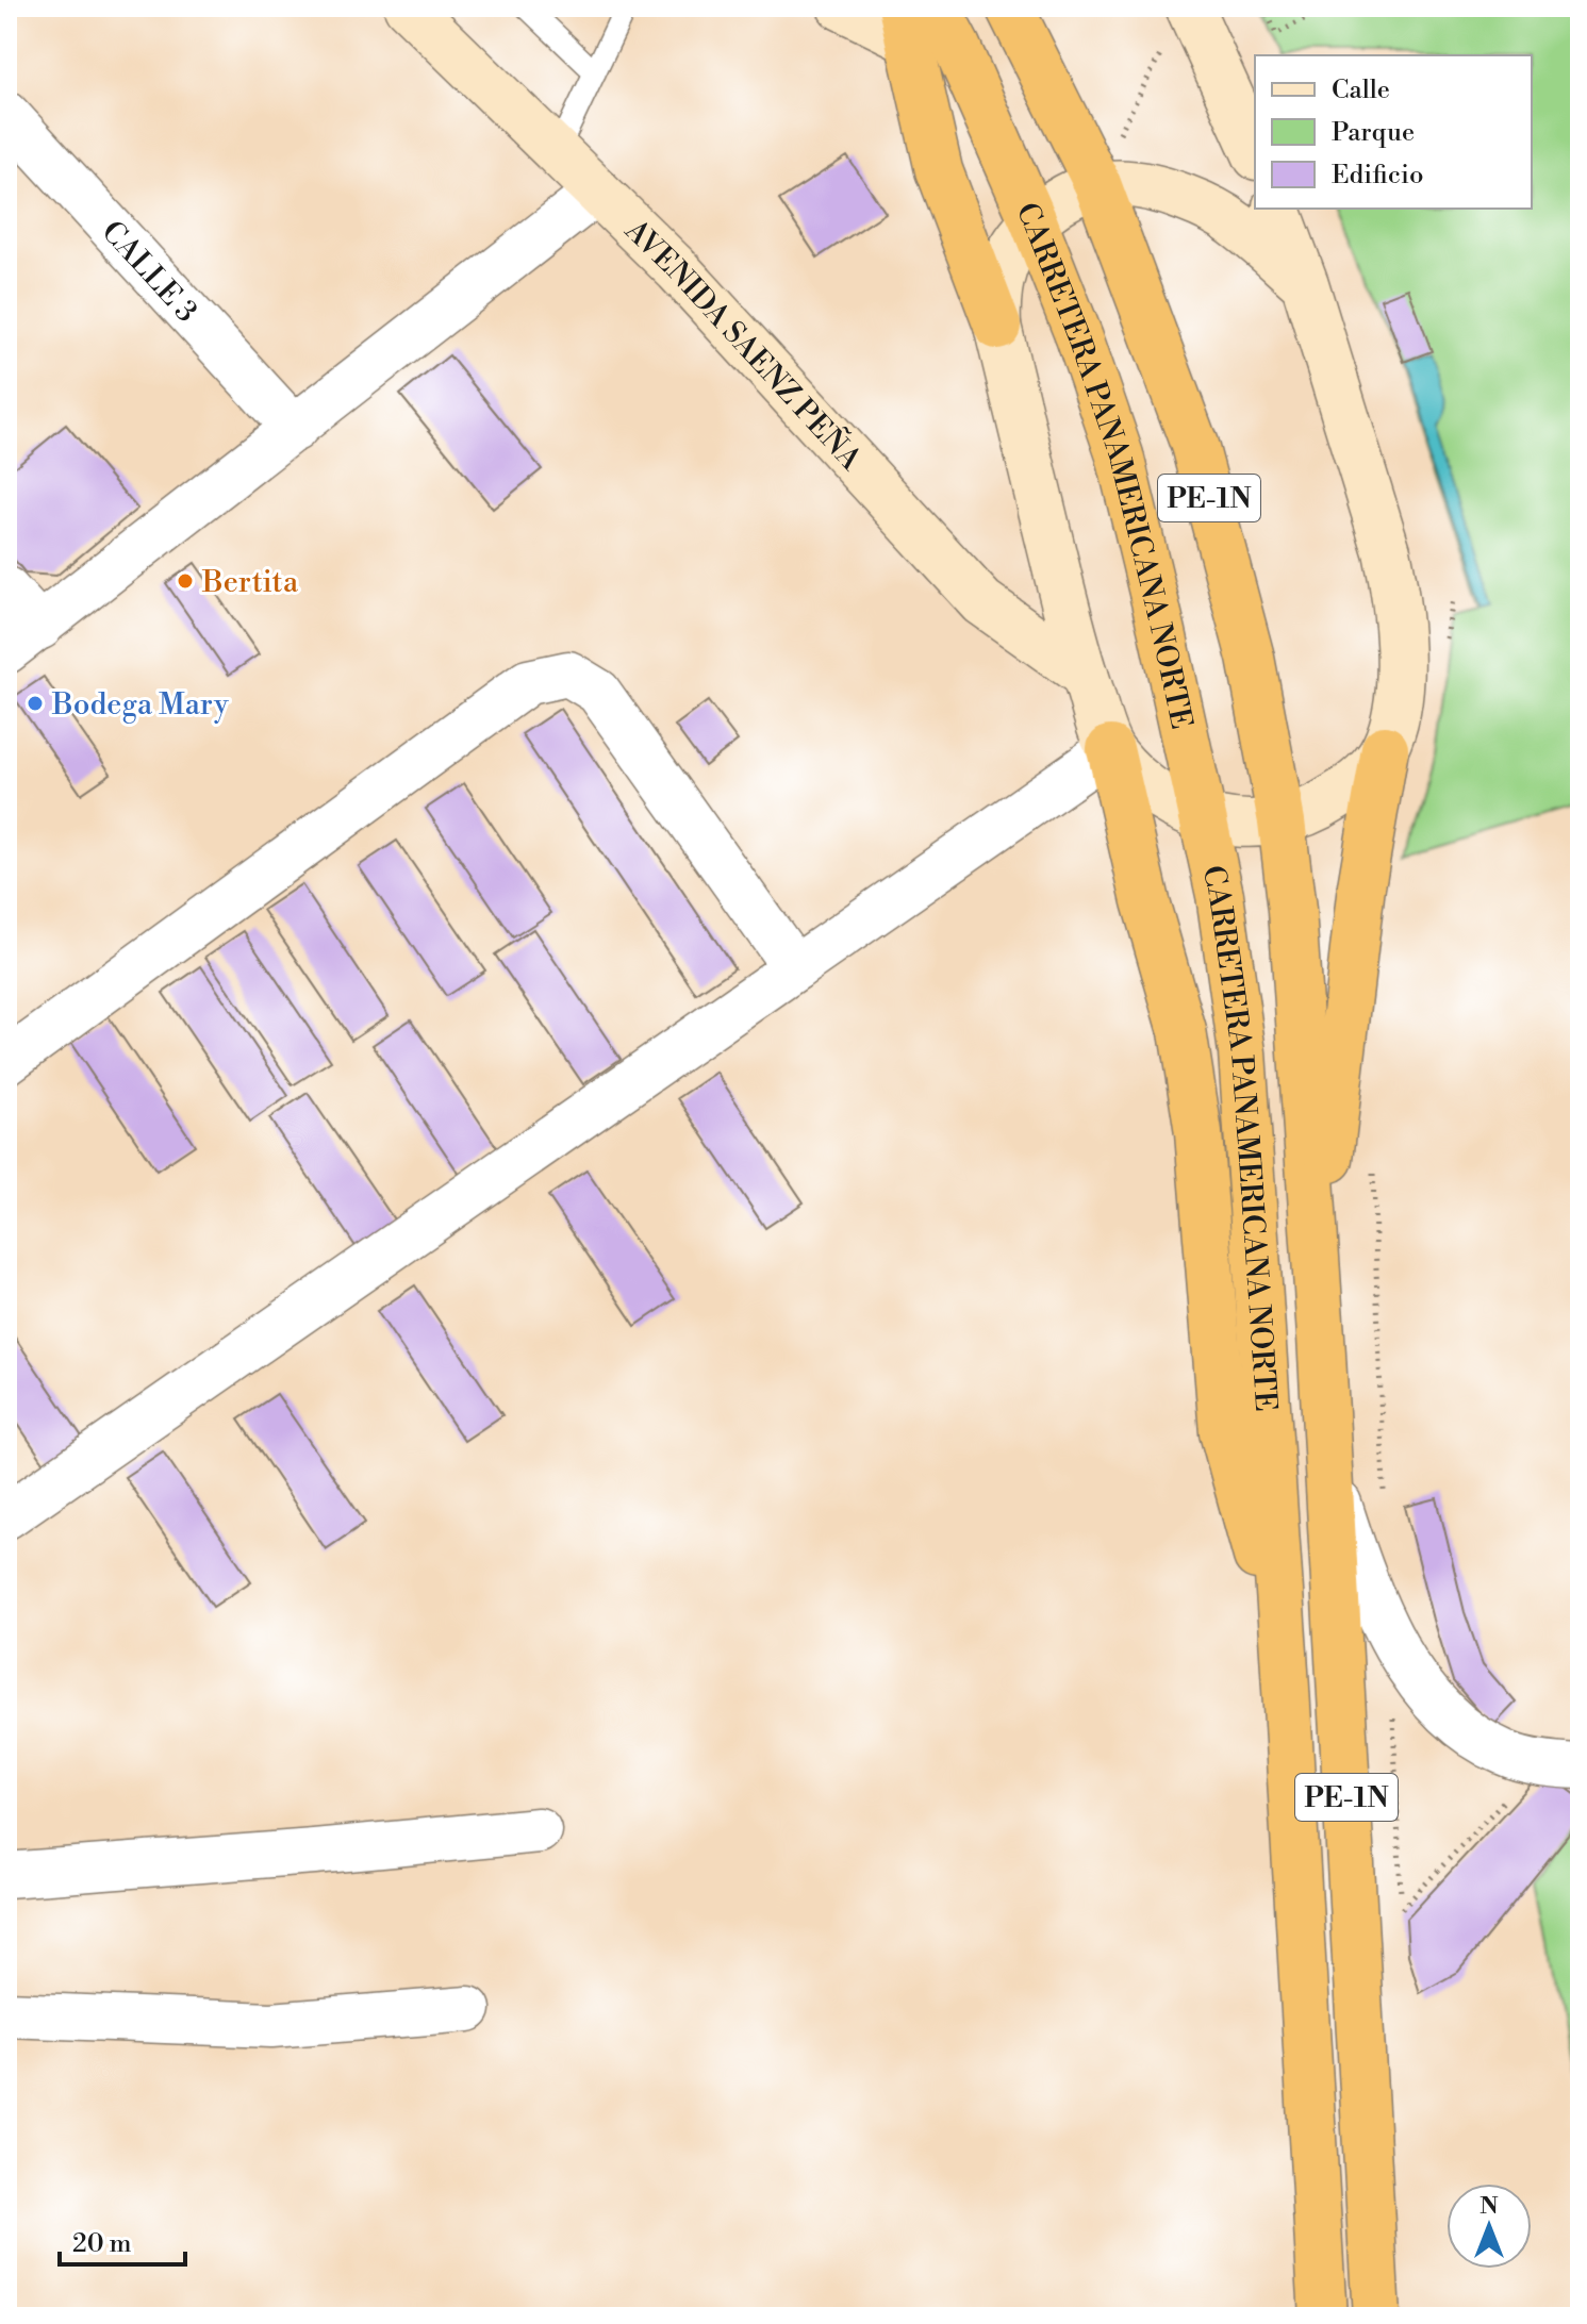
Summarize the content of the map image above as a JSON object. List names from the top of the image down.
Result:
{
  "streets": {
    "highway": ["CARRETERA PANAMERICANA NORTE", "PE-1N"],
    "main road": ["AVENIDA SAENZ PEÑA"],
    "street": ["CALLE 3"]
  },
  "places": ["Bertita", "Bodega Mary"],
  "legend": ["Calle", "Parque", "Edificio"],
  "scale_bar": "20 m",
  "north": "top"
}
